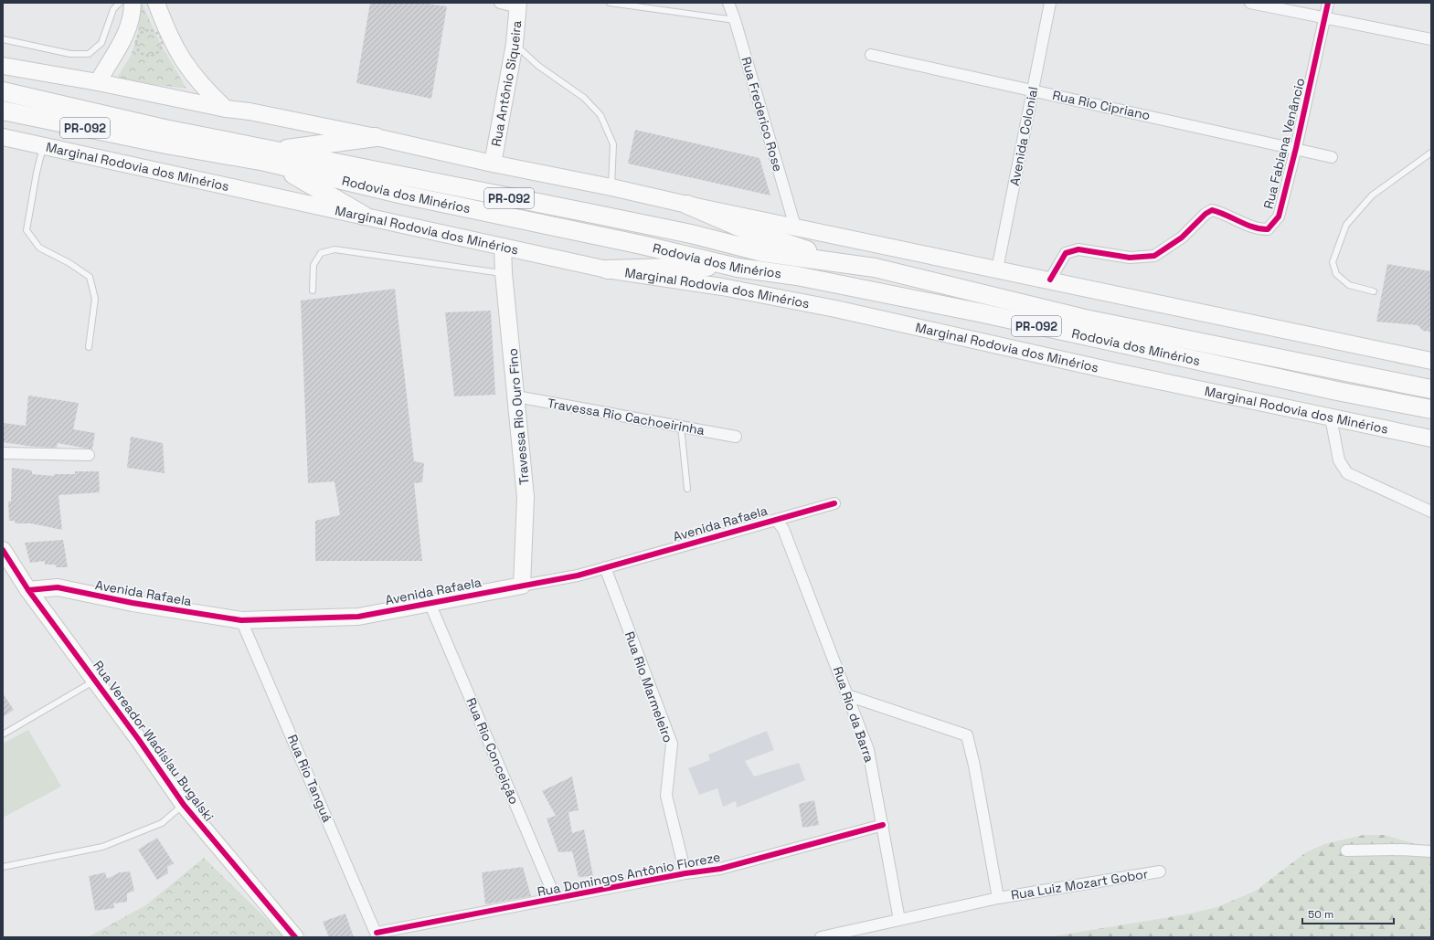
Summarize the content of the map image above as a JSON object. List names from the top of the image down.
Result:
{
  "streets": {
    "main road": [
      "Rua Antônio Siqueira",
      "PR-092",
      "Marginal Rodovia dos Minérios",
      "Rodovia dos Minérios",
      "Travessa Rio Ouro Fino",
      "Avenida Rafaela",
      "Rua Vereador Wadislau Bugalski"
    ],
    "street": [
      "Rua Rio Cipriano",
      "Rua Frederico Rose",
      "Avenida Colonial",
      "Rua Fabiana Venâncio",
      "Travessa Rio Cachoeirinha",
      "Rua Rio Marmeleiro",
      "Rua Rio da Barra",
      "Rua Rio Conceição",
      "Rua Rio Tanguá",
      "Rua Domingos Antônio Fioreze",
      "Rua Luiz Mozart Gobor"
    ]
  },
  "crossings": [
    ["Rua Rio Cipriano", "Avenida Colonial"],
    ["Rua Rio Cipriano", "Rua Fabiana Venâncio"],
    ["Marginal Rodovia dos Minérios", "Travessa Rio Ouro Fino"],
    ["Travessa Rio Ouro Fino", "Travessa Rio Cachoeirinha"],
    ["Travessa Rio Ouro Fino", "Avenida Rafaela"],
    ["Avenida Rafaela", "Rua Rio Marmeleiro"],
    ["Avenida Rafaela", "Rua Rio da Barra"],
    ["Avenida Rafaela", "Rua Vereador Wadislau Bugalski"],
    ["Avenida Rafaela", "Rua Rio Conceição"],
    ["Avenida Rafaela", "Rua Rio Tanguá"],
    ["Rua Rio Marmeleiro", "Rua Domingos Antônio Fioreze"],
    ["Rua Rio da Barra", "Rua Domingos Antônio Fioreze"],
    ["Rua Rio da Barra", "Rua Luiz Mozart Gobor"],
    ["Rua Rio Conceição", "Rua Domingos Antônio Fioreze"],
    ["Rua Rio Tanguá", "Rua Domingos Antônio Fioreze"]
  ],
  "scale_bar": "50 m"
}
